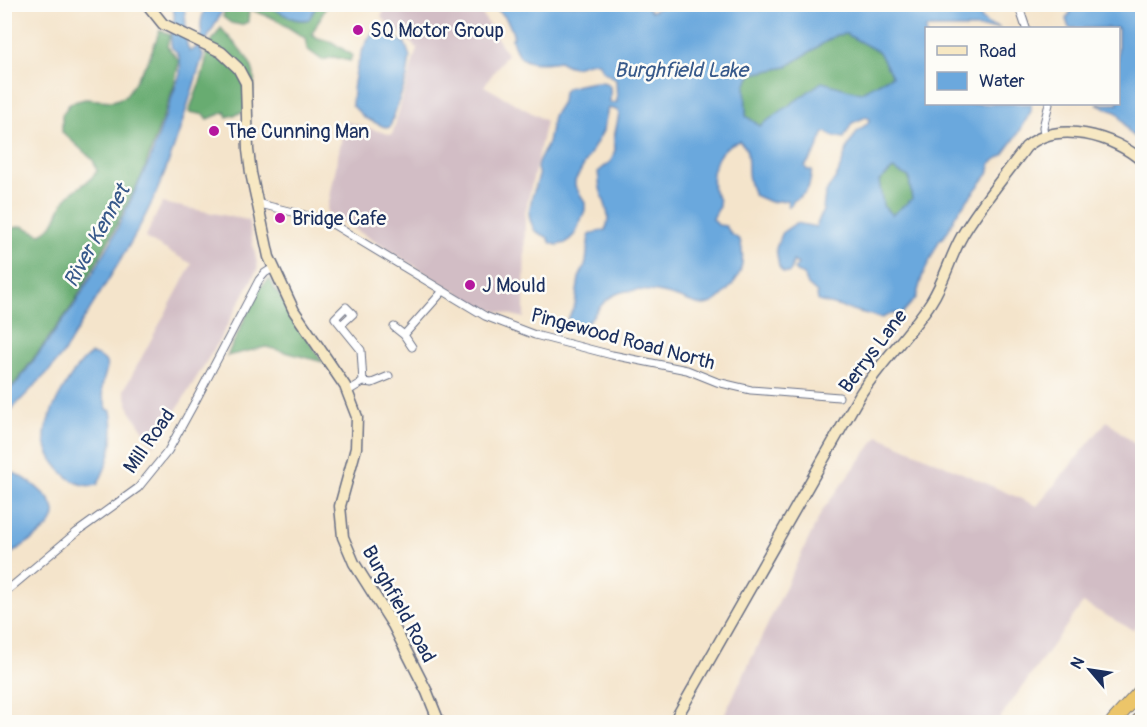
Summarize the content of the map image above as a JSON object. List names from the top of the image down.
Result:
{
  "streets": {
    "street": [
      "Pingewood Road North",
      "Berrys Lane",
      "Mill Road",
      "Burghfield Road"
    ]
  },
  "crossings": [
    ["Pingewood Road North", "Burghfield Road"],
    ["Mill Road", "Burghfield Road"]
  ],
  "water": ["Burghfield Lake", "River Kennet"],
  "places": [
    "SQ Motor Group",
    "The Cunning Man",
    "Bridge Cafe",
    "J Mould"
  ],
  "legend": ["Road", "Water"],
  "north": "top left"
}
